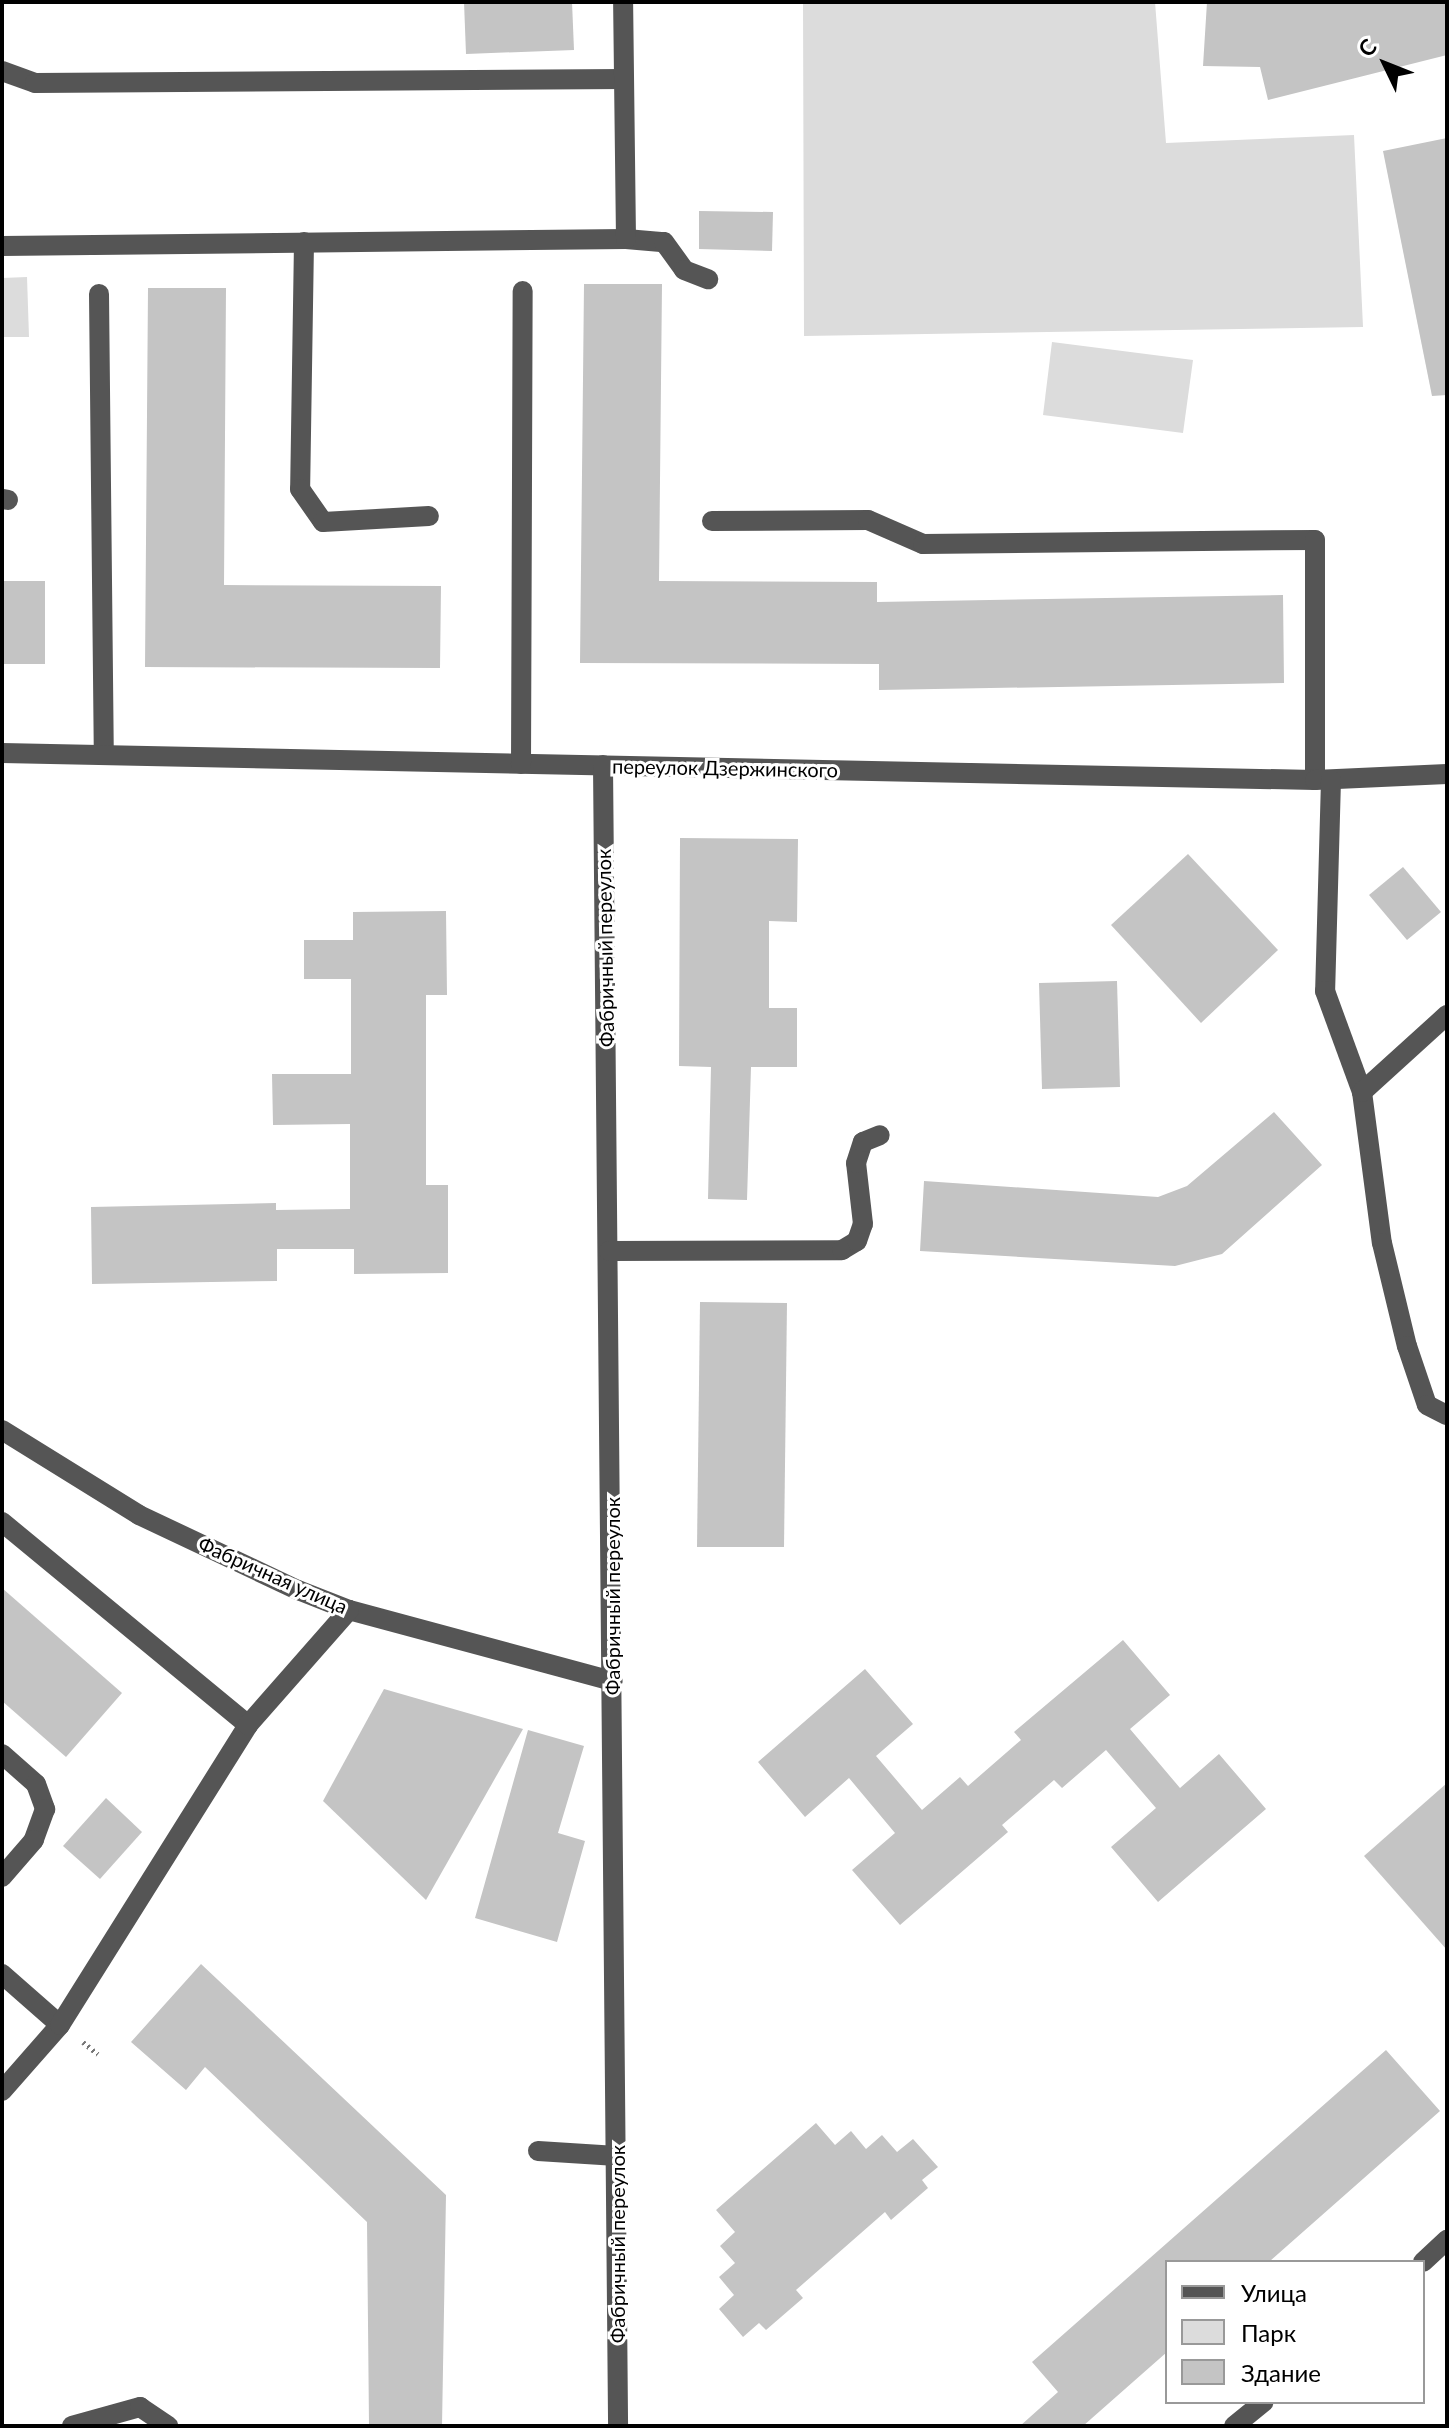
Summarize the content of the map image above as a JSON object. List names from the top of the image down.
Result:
{
  "streets": {
    "street": ["переулок Дзержинского", "Фабричный переулок", "Фабричная улица"]
  },
  "crossings": [
    ["переулок Дзержинского", "Фабричный переулок"],
    ["Фабричный переулок", "Фабричная улица"]
  ],
  "legend": ["Улица", "Парк", "Здание"],
  "north": "top left"
}
